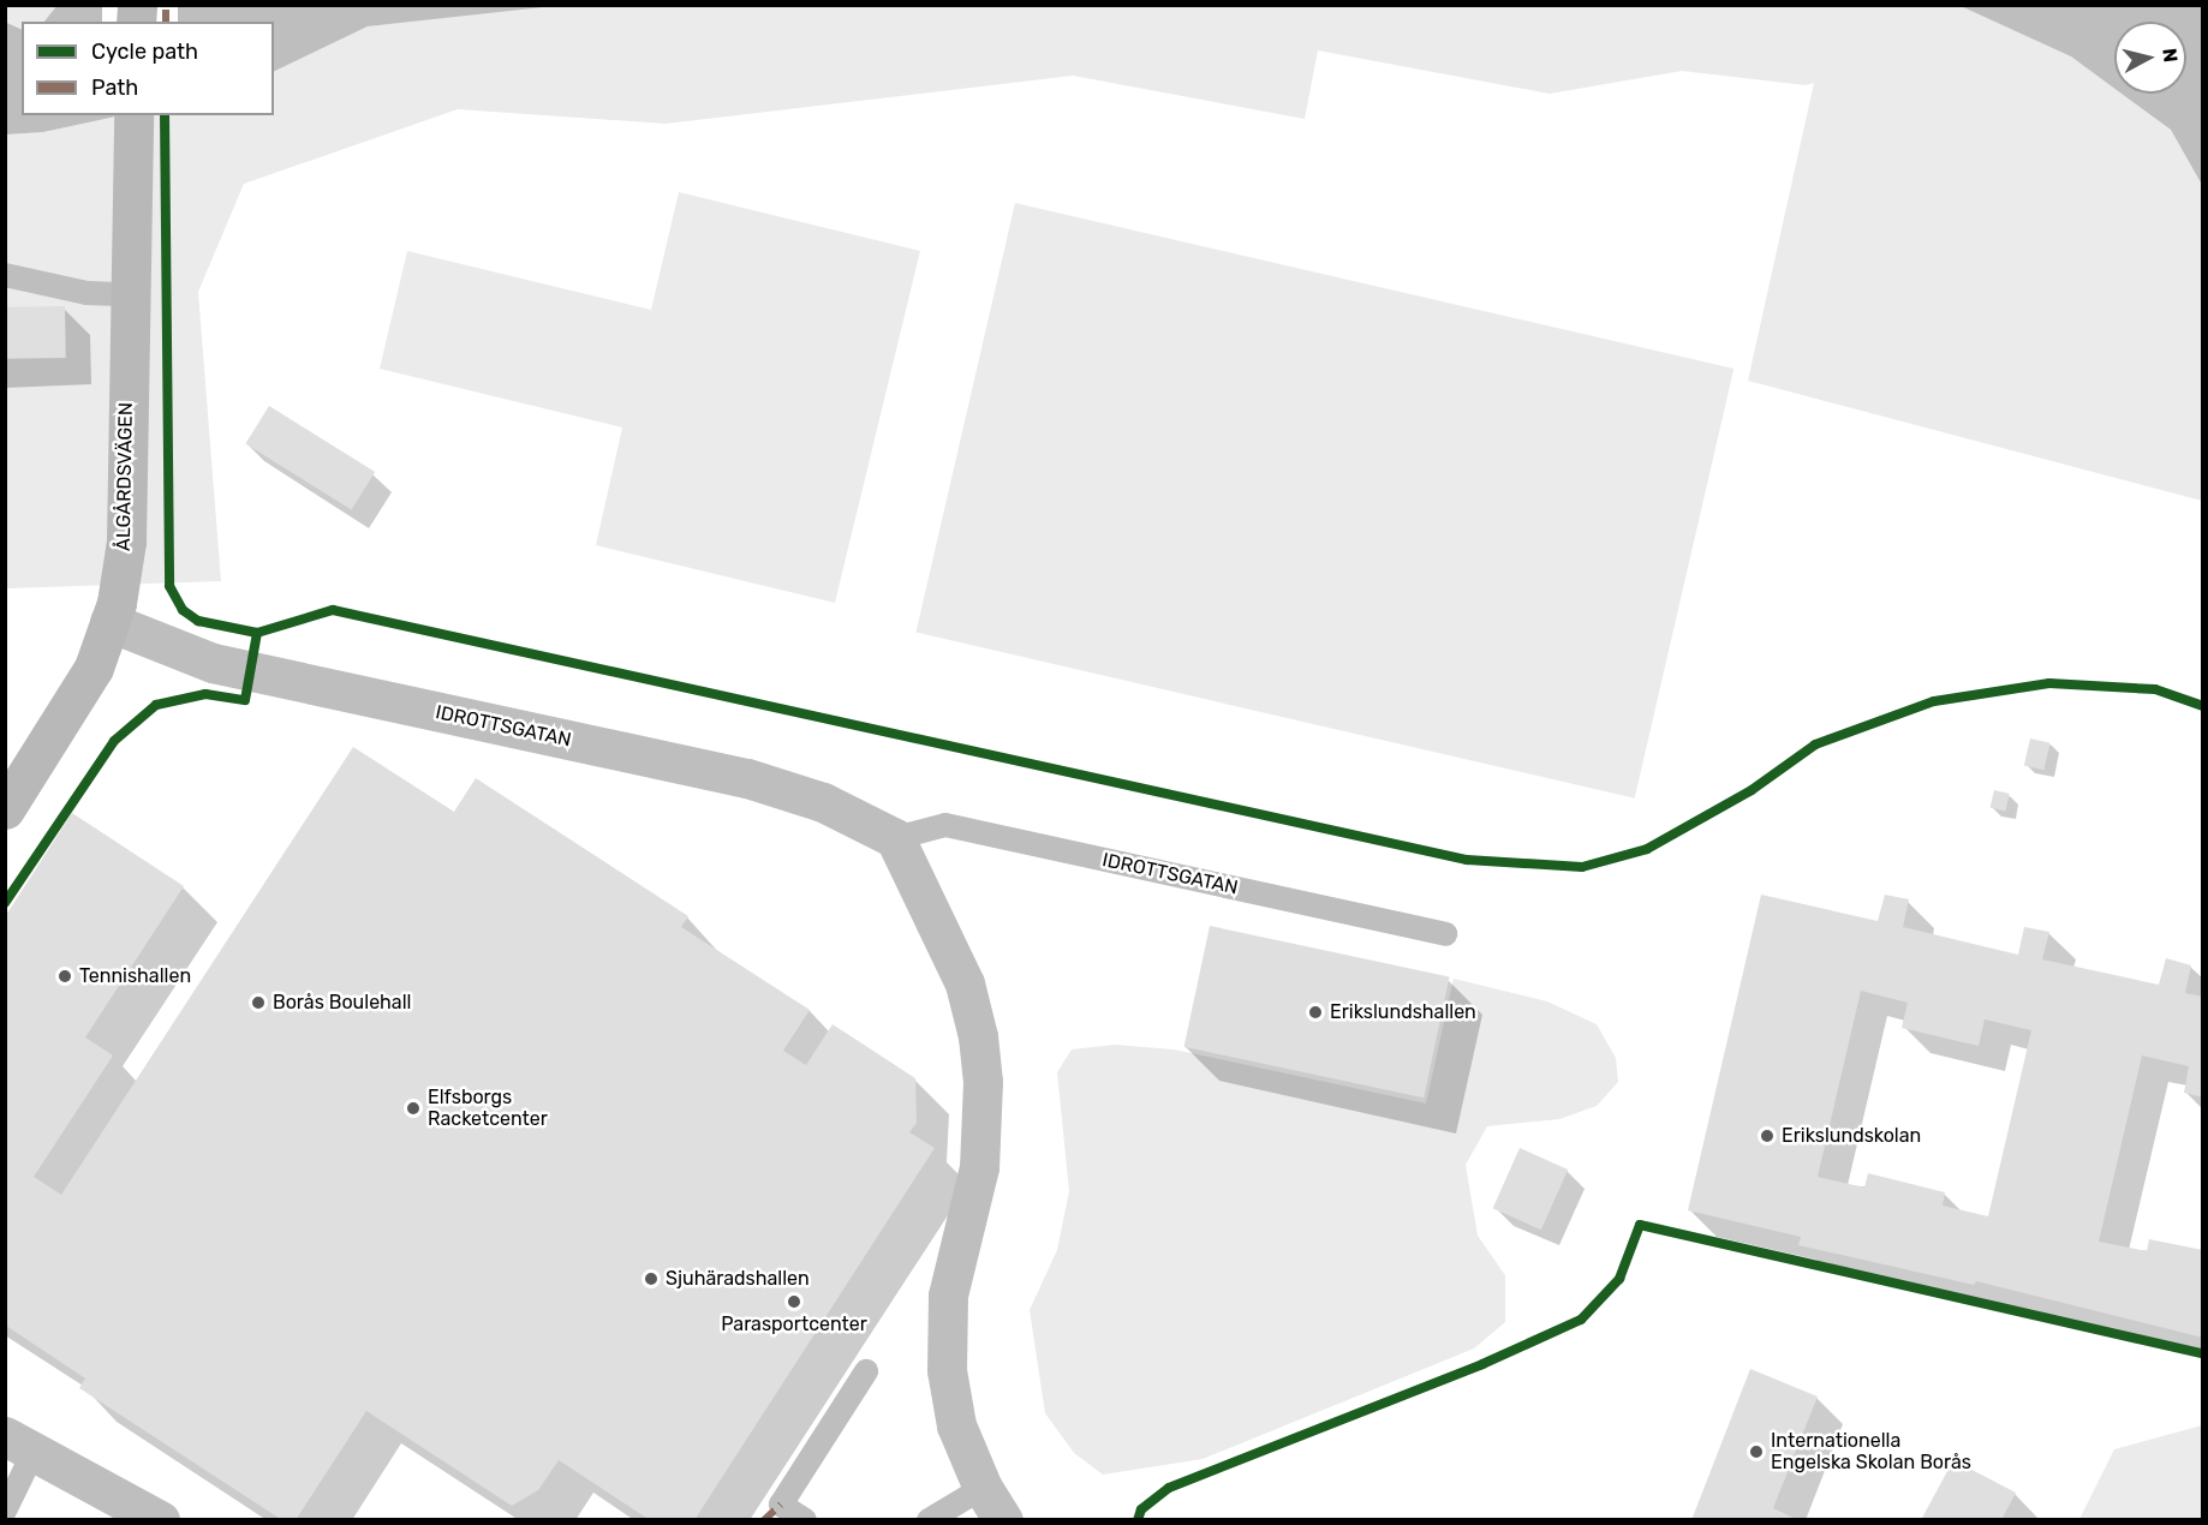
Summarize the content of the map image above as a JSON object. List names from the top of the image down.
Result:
{
  "streets": {
    "street": ["ÅLGÅRDSVÄGEN", "IDROTTSGATAN"]
  },
  "crossings": [
    ["ÅLGÅRDSVÄGEN", "IDROTTSGATAN"]
  ],
  "places": [
    "Tennishallen",
    "Borås Boulehall",
    "Erikslundshallen",
    "Elfsborgs Racketcenter",
    "Erikslundskolan",
    "Sjuhäradshallen",
    "Parasportcenter",
    "Internationella Engelska Skolan Borås"
  ],
  "legend": ["Cycle path", "Path"],
  "north": "right"
}
